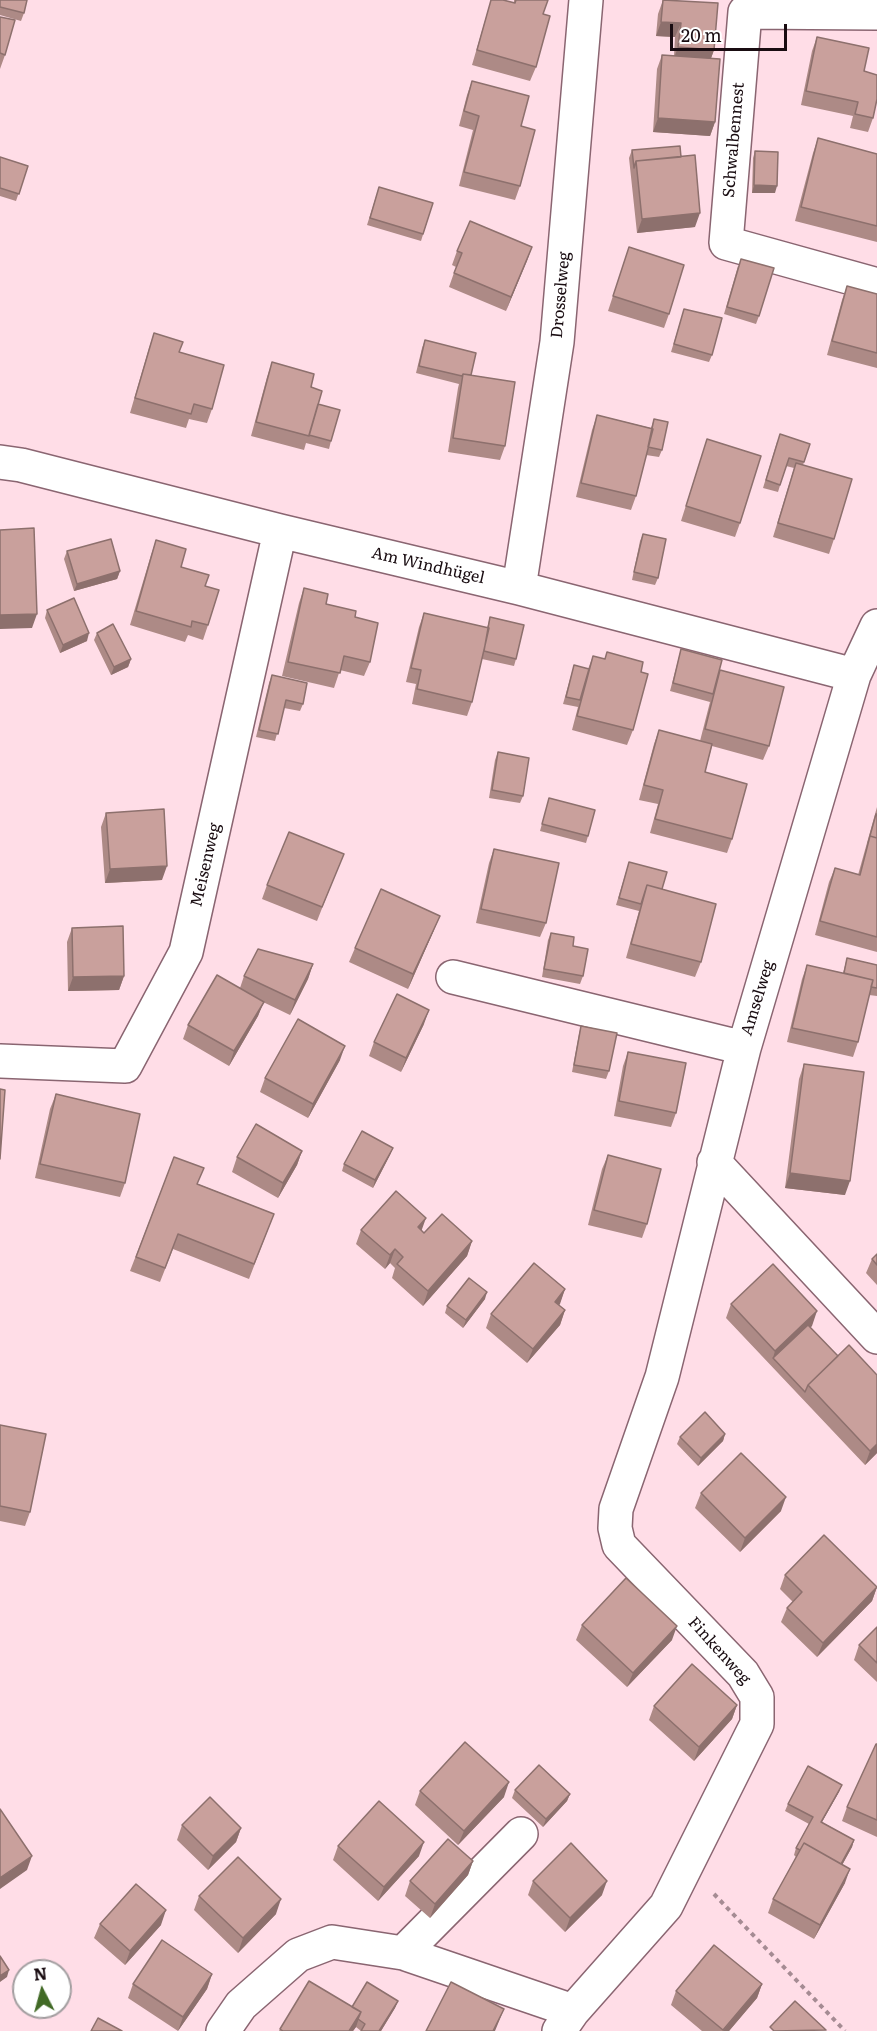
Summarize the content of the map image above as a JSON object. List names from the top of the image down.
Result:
{
  "streets": {
    "street": [
      "Schwalbennest",
      "Drosselweg",
      "Am Windhügel",
      "Meisenweg",
      "Amselweg",
      "Finkenweg"
    ]
  },
  "crossings": [
    ["Drosselweg", "Am Windhügel"],
    ["Am Windhügel", "Meisenweg"],
    ["Am Windhügel", "Amselweg"],
    ["Amselweg", "Finkenweg"]
  ],
  "scale_bar": "20 m",
  "north": "top"
}
